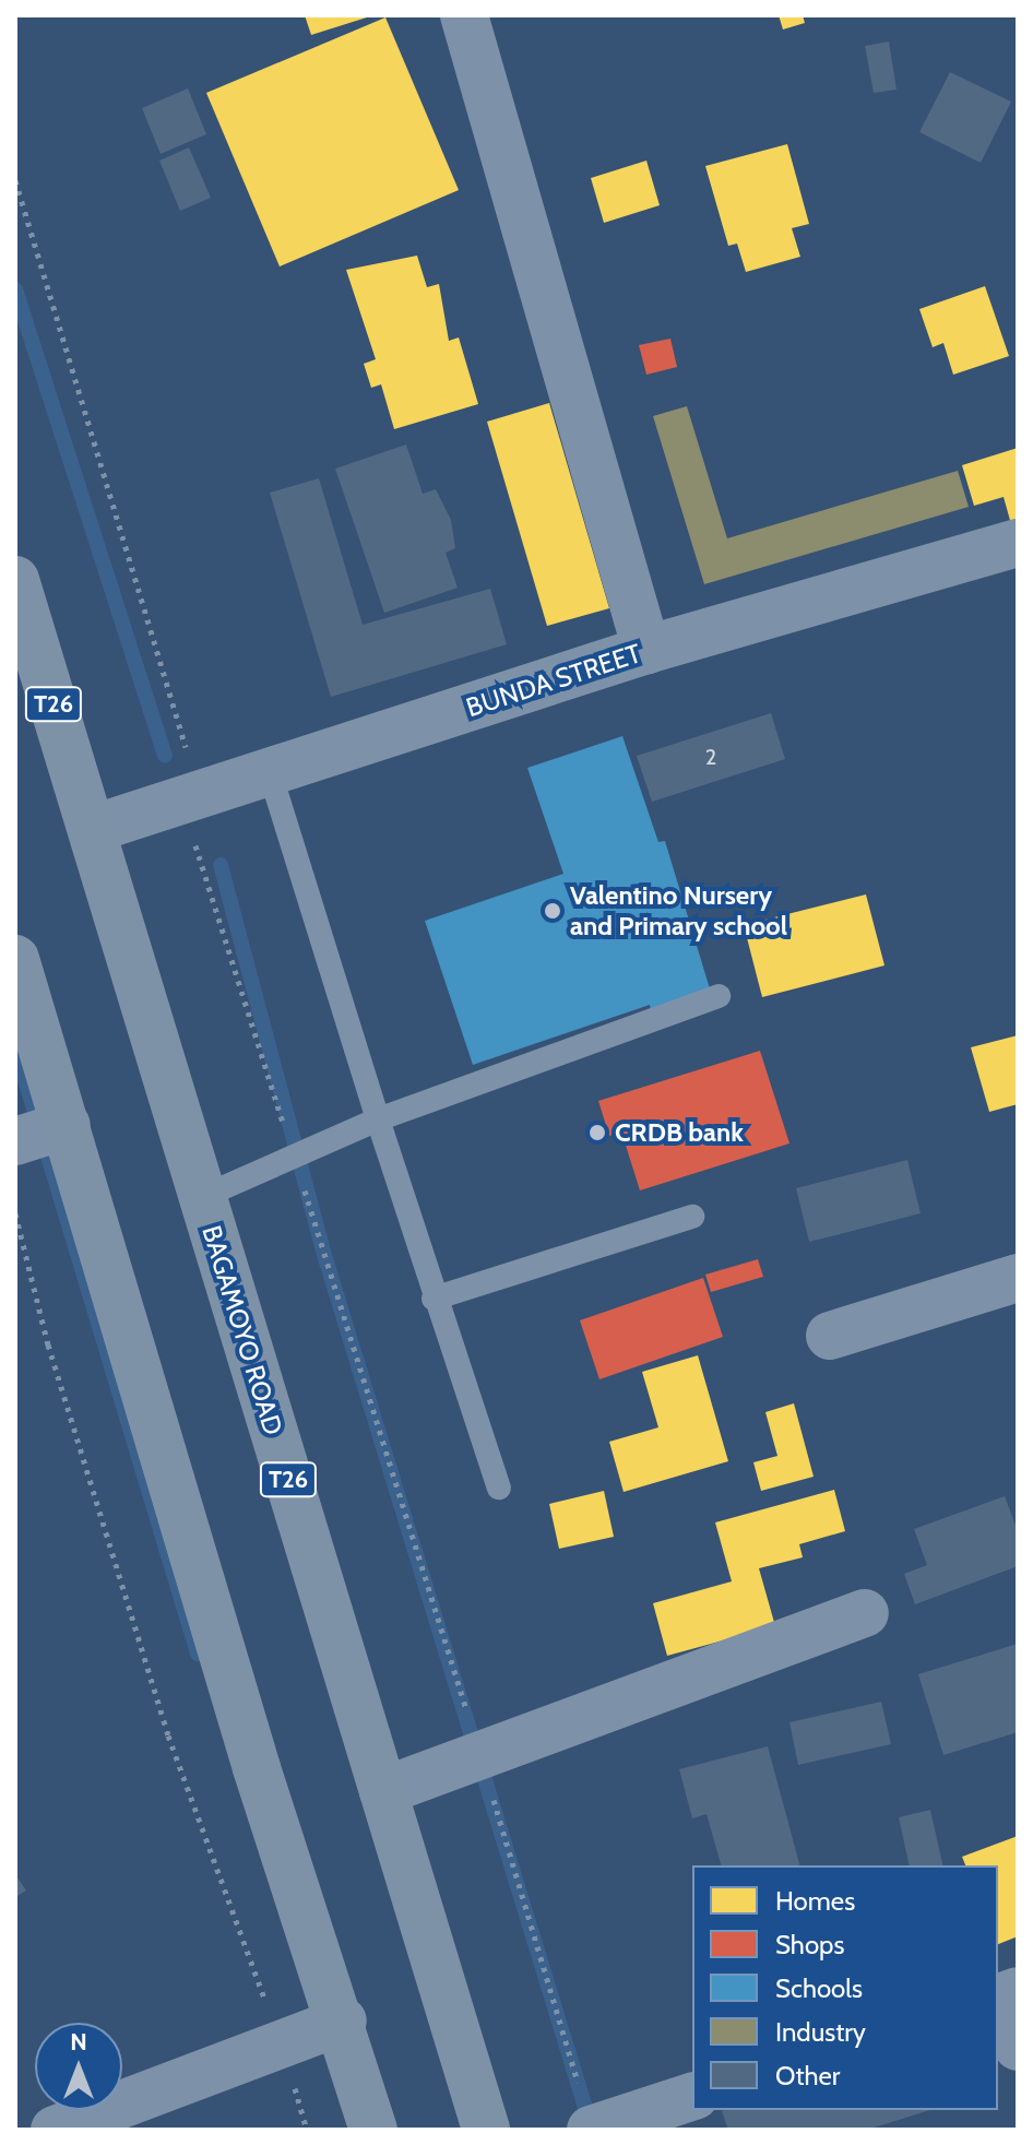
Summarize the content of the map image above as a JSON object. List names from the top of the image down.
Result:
{
  "streets": {
    "highway": ["T26", "BAGAMOYO ROAD"],
    "street": ["BUNDA STREET"]
  },
  "crossings": [
    ["BUNDA STREET", "BAGAMOYO ROAD"]
  ],
  "places": ["Valentino Nursery and Primary school", "CRDB bank"],
  "house_numbers": ["2"],
  "legend": [
    "Homes",
    "Shops",
    "Schools",
    "Industry",
    "Other"
  ],
  "north": "top"
}
